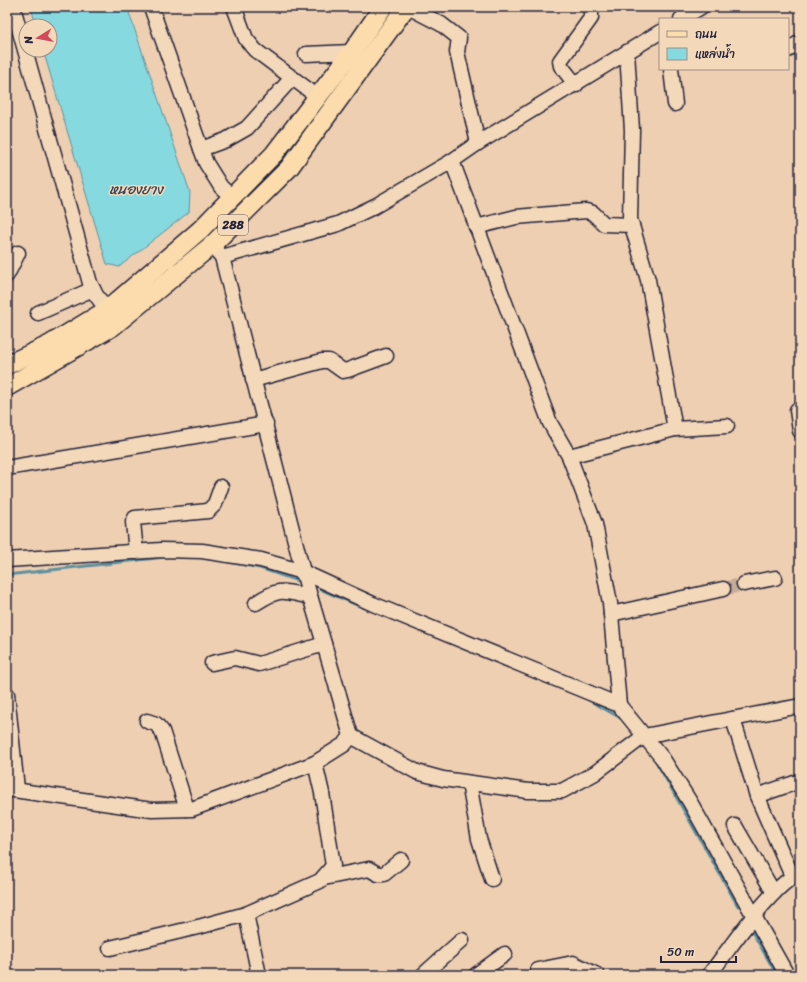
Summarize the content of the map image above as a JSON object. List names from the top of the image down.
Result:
{
  "streets": {
    "main road": ["288"]
  },
  "water": ["หนองยาง"],
  "legend": ["ถนน", "แหล่งน้ำ"],
  "scale_bar": "50 m",
  "north": "left"
}
